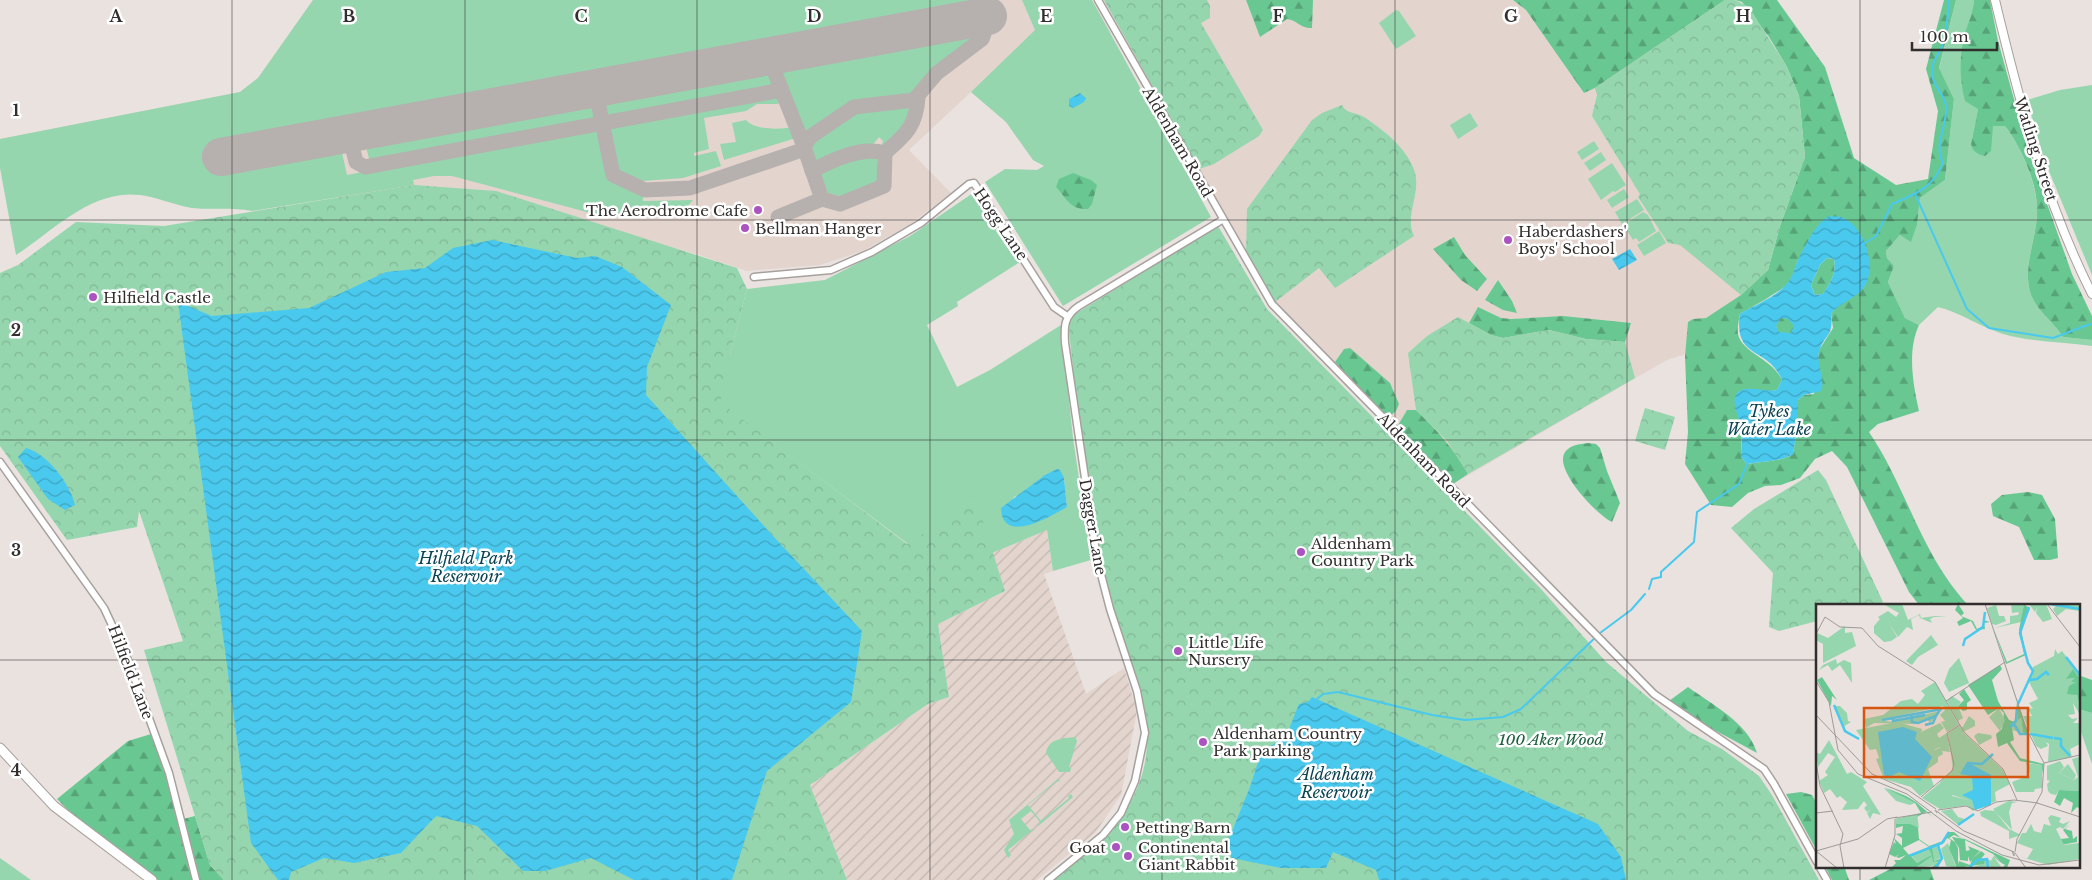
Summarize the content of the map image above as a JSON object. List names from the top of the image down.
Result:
{
  "streets": {
    "main road": ["Watling Street"],
    "street": [
      "Aldenham Road",
      "Hogg Lane",
      "Dagger Lane",
      "Hilfield Lane"
    ]
  },
  "crossings": [
    ["Hogg Lane", "Dagger Lane"]
  ],
  "water": ["Tykes Water Lake", "Hilfield Park Reservoir", "Aldenham Reservoir"],
  "parks": ["100 Aker Wood"],
  "places": [
    "The Aerodrome Cafe",
    "Bellman Hanger",
    "Haberdashers' Boys' School",
    "Hilfield Castle",
    "Aldenham Country Park",
    "Little Life Nursery",
    "Aldenham Country Park parking",
    "Petting Barn",
    "Goat",
    "Continental Giant Rabbit"
  ],
  "scale_bar": "100 m",
  "grid": {
    "columns": [
      "A",
      "B",
      "C",
      "D",
      "E",
      "F",
      "G",
      "H"
    ],
    "rows": [
      "1",
      "2",
      "3",
      "4"
    ]
  }
}
